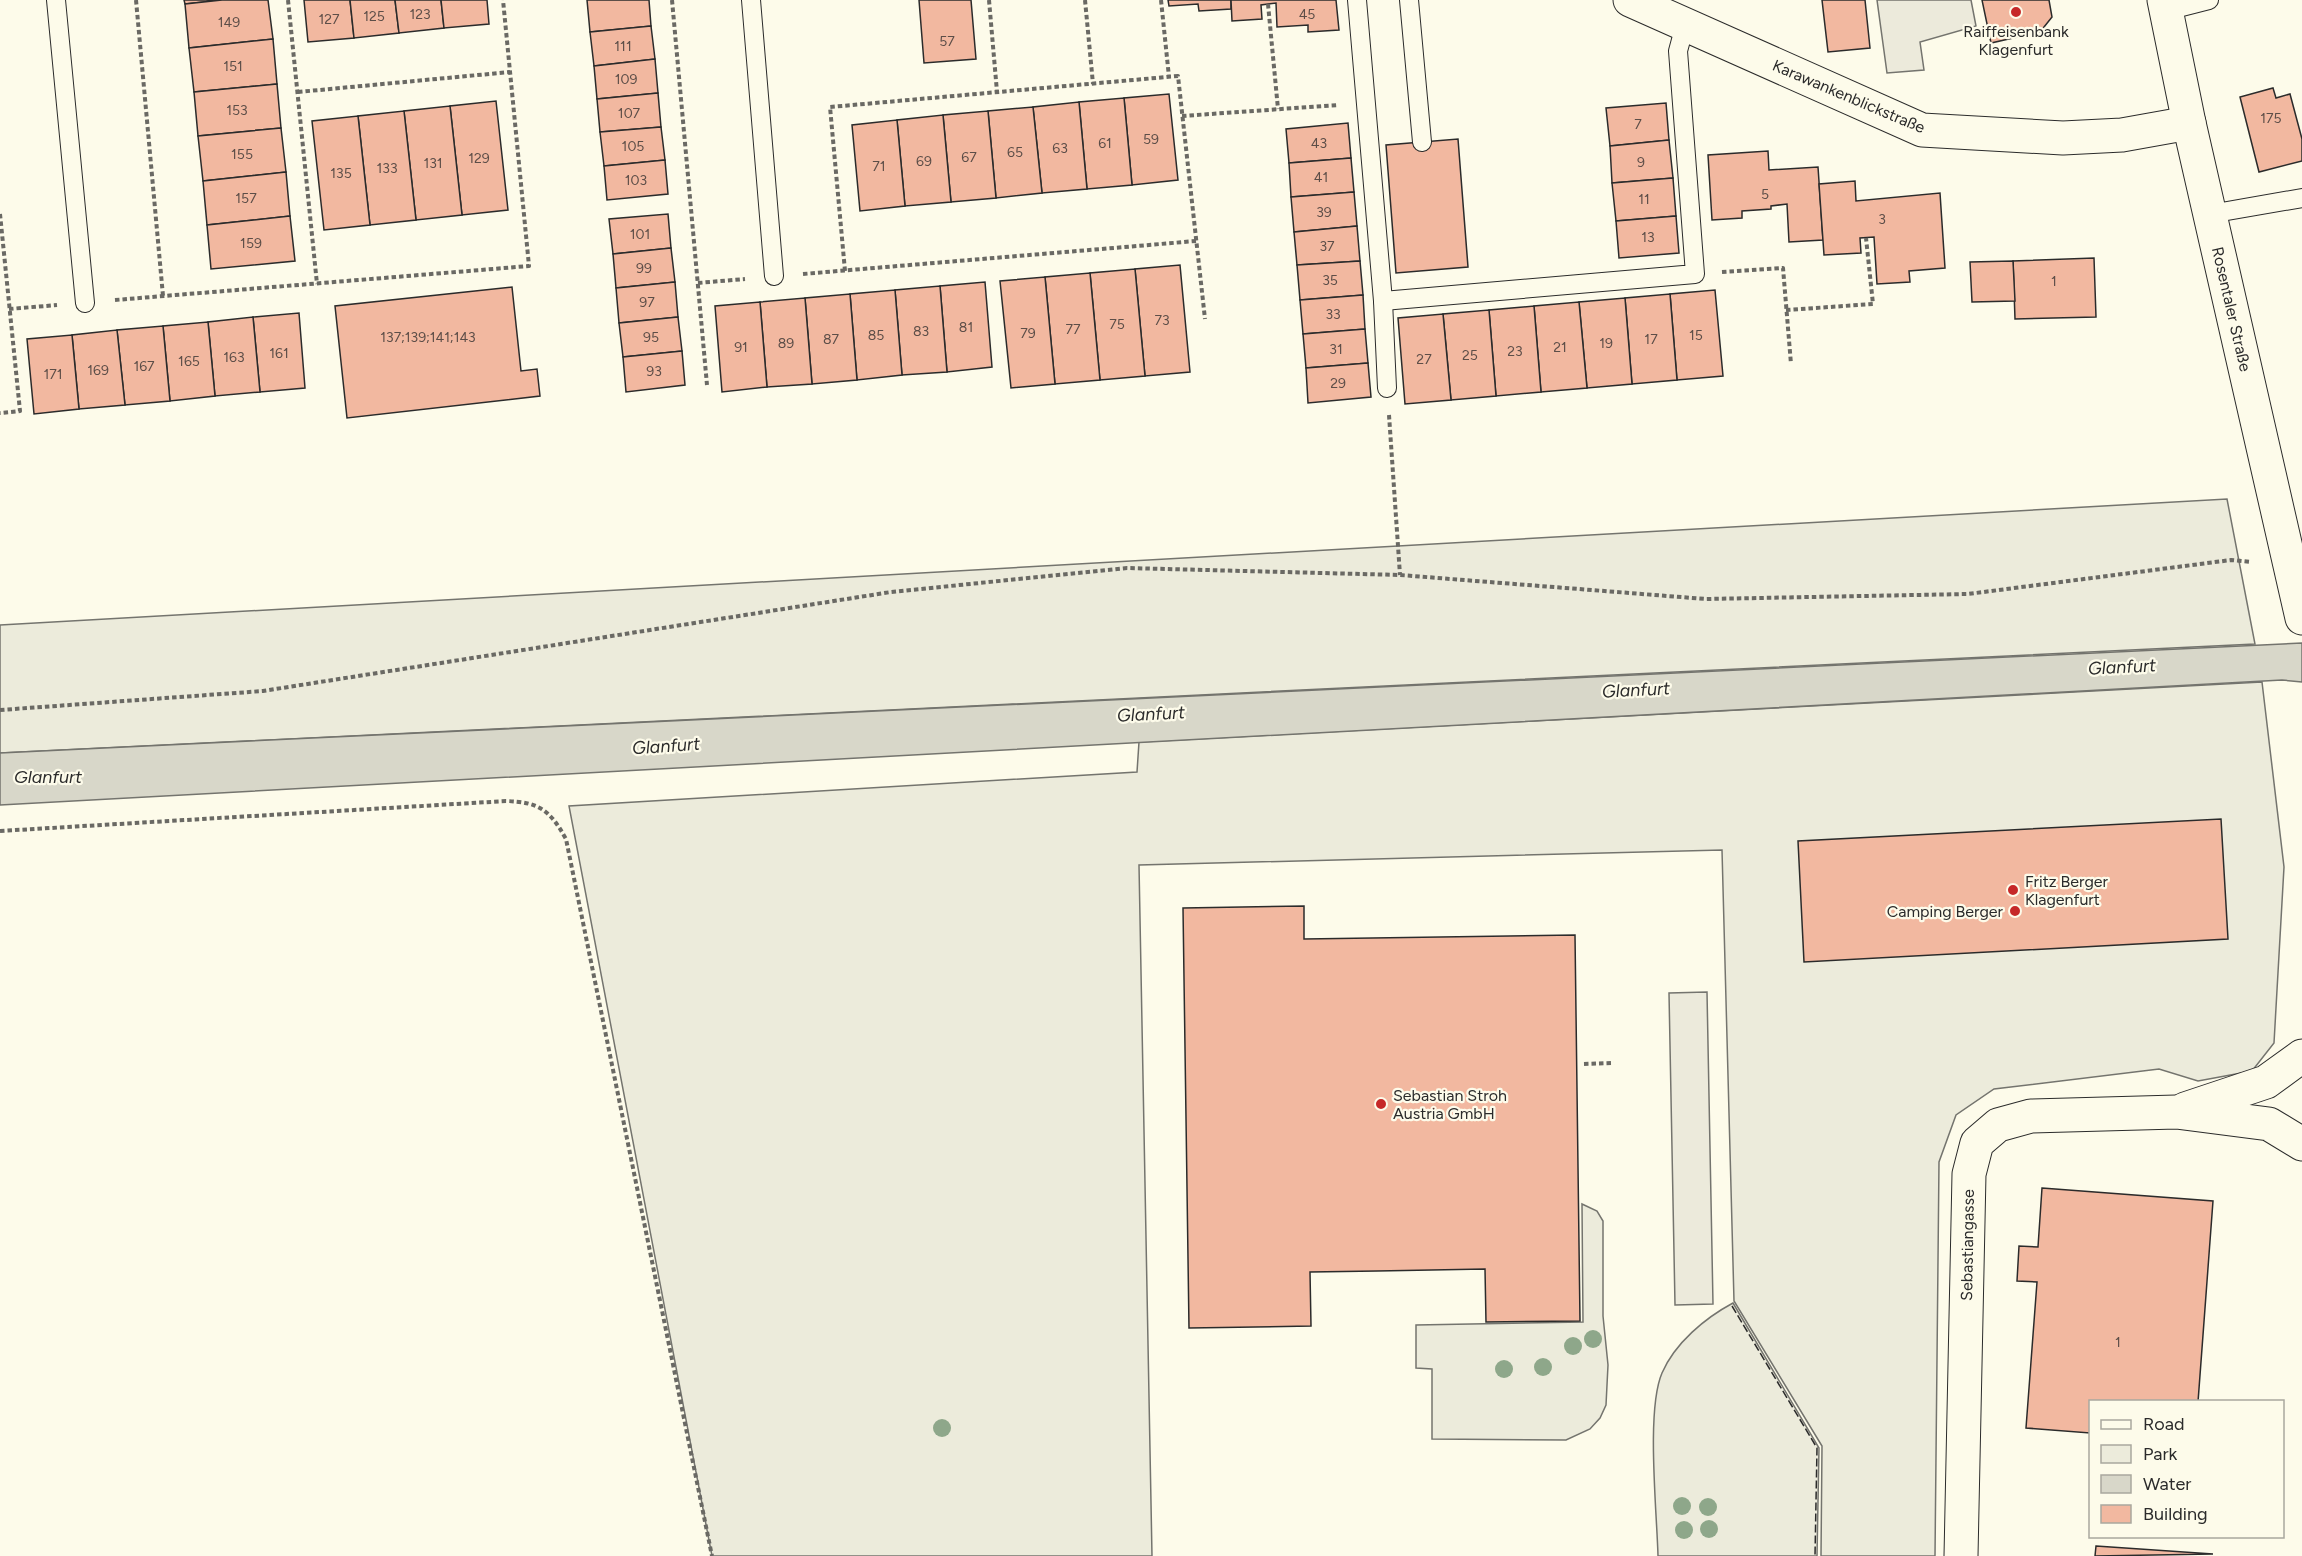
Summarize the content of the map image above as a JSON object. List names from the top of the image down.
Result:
{
  "streets": {
    "street": ["Karawankenblickstraße", "Rosentaler Straße", "Sebastiangasse"]
  },
  "crossings": [
    ["Karawankenblickstraße", "Rosentaler Straße"]
  ],
  "water": ["Glanfurt"],
  "places": [
    "Raiffeisenbank Klagenfurt",
    "Fritz Berger Klagenfurt",
    "Camping Berger",
    "Sebastian Stroh Austria GmbH"
  ],
  "house_numbers": [
    "123",
    "45",
    "125",
    "127",
    "149",
    "57",
    "111",
    "151",
    "109",
    "153",
    "107",
    "175",
    "7",
    "59",
    "61",
    "43",
    "105",
    "63",
    "65",
    "155",
    "67",
    "129",
    "69",
    "9",
    "131",
    "71",
    "133",
    "135",
    "41",
    "103",
    "5",
    "157",
    "11",
    "39",
    "3",
    "101",
    "13",
    "159",
    "37",
    "99",
    "35",
    "1",
    "97",
    "33",
    "73",
    "75",
    "81",
    "77",
    "83",
    "79",
    "85",
    "15",
    "137;139;141;143",
    "95",
    "87",
    "17",
    "89",
    "19",
    "91",
    "21",
    "31",
    "23",
    "161",
    "25",
    "163",
    "27",
    "165",
    "167",
    "169",
    "93",
    "171",
    "29",
    "1"
  ],
  "legend": [
    "Road",
    "Park",
    "Water",
    "Building"
  ]
}
